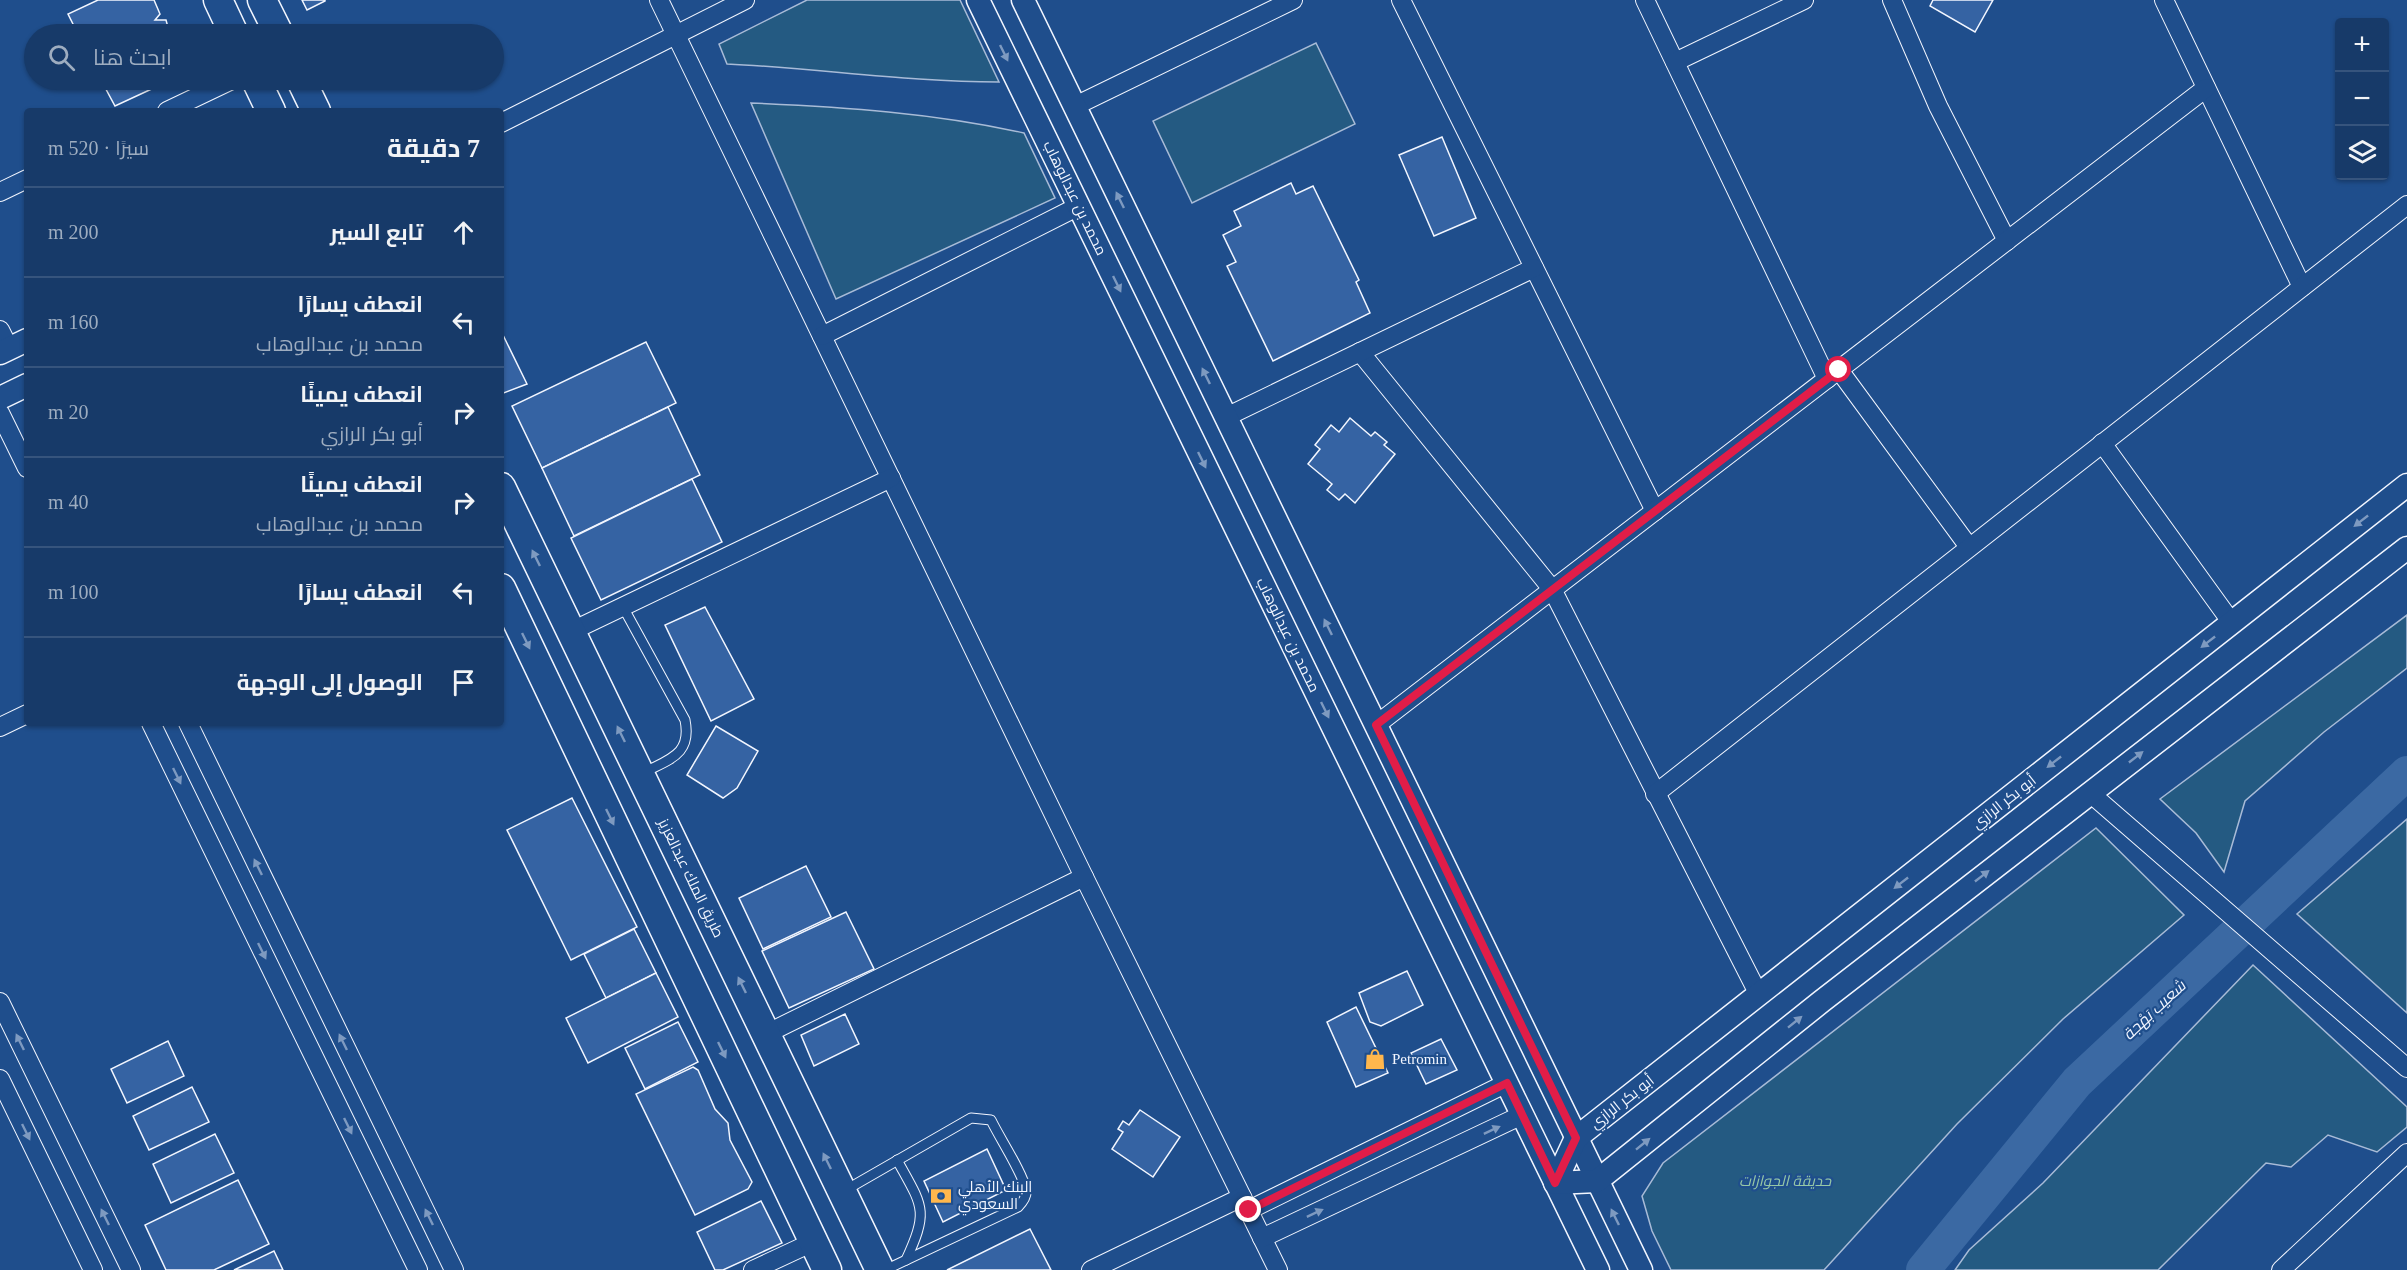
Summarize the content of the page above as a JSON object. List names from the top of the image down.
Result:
{
  "streets": {
    "highway": ["طريق الملك عبدالعزيز"],
    "street": ["محمد بن عبدالوهاب", "أبو بكر الرازي"]
  },
  "crossings": [
    ["محمد بن عبدالوهاب", "أبو بكر الرازي"]
  ],
  "water": ["شعيب بَهْجة"],
  "parks": ["حديقة الجوازات"],
  "places": {
    "shop": ["Petromin"],
    "bank": ["البنك الأهلي السعودي"]
  },
  "page": {
    "map_buttons": ["+", "−"],
    "search": "ابحث هنا",
    "heading": ["7 دقيقة", "سيرًا · 520 m"],
    "list": [
      ["تابع السير", "200 m"],
      ["انعطف يسارًا", "محمد بن عبدالوهاب", "160 m"],
      ["انعطف يمينًا", "أبو بكر الرازي", "20 m"],
      ["انعطف يمينًا", "محمد بن عبدالوهاب", "40 m"],
      ["انعطف يسارًا", "100 m"],
      "الوصول إلى الوجهة"
    ]
  }
}
